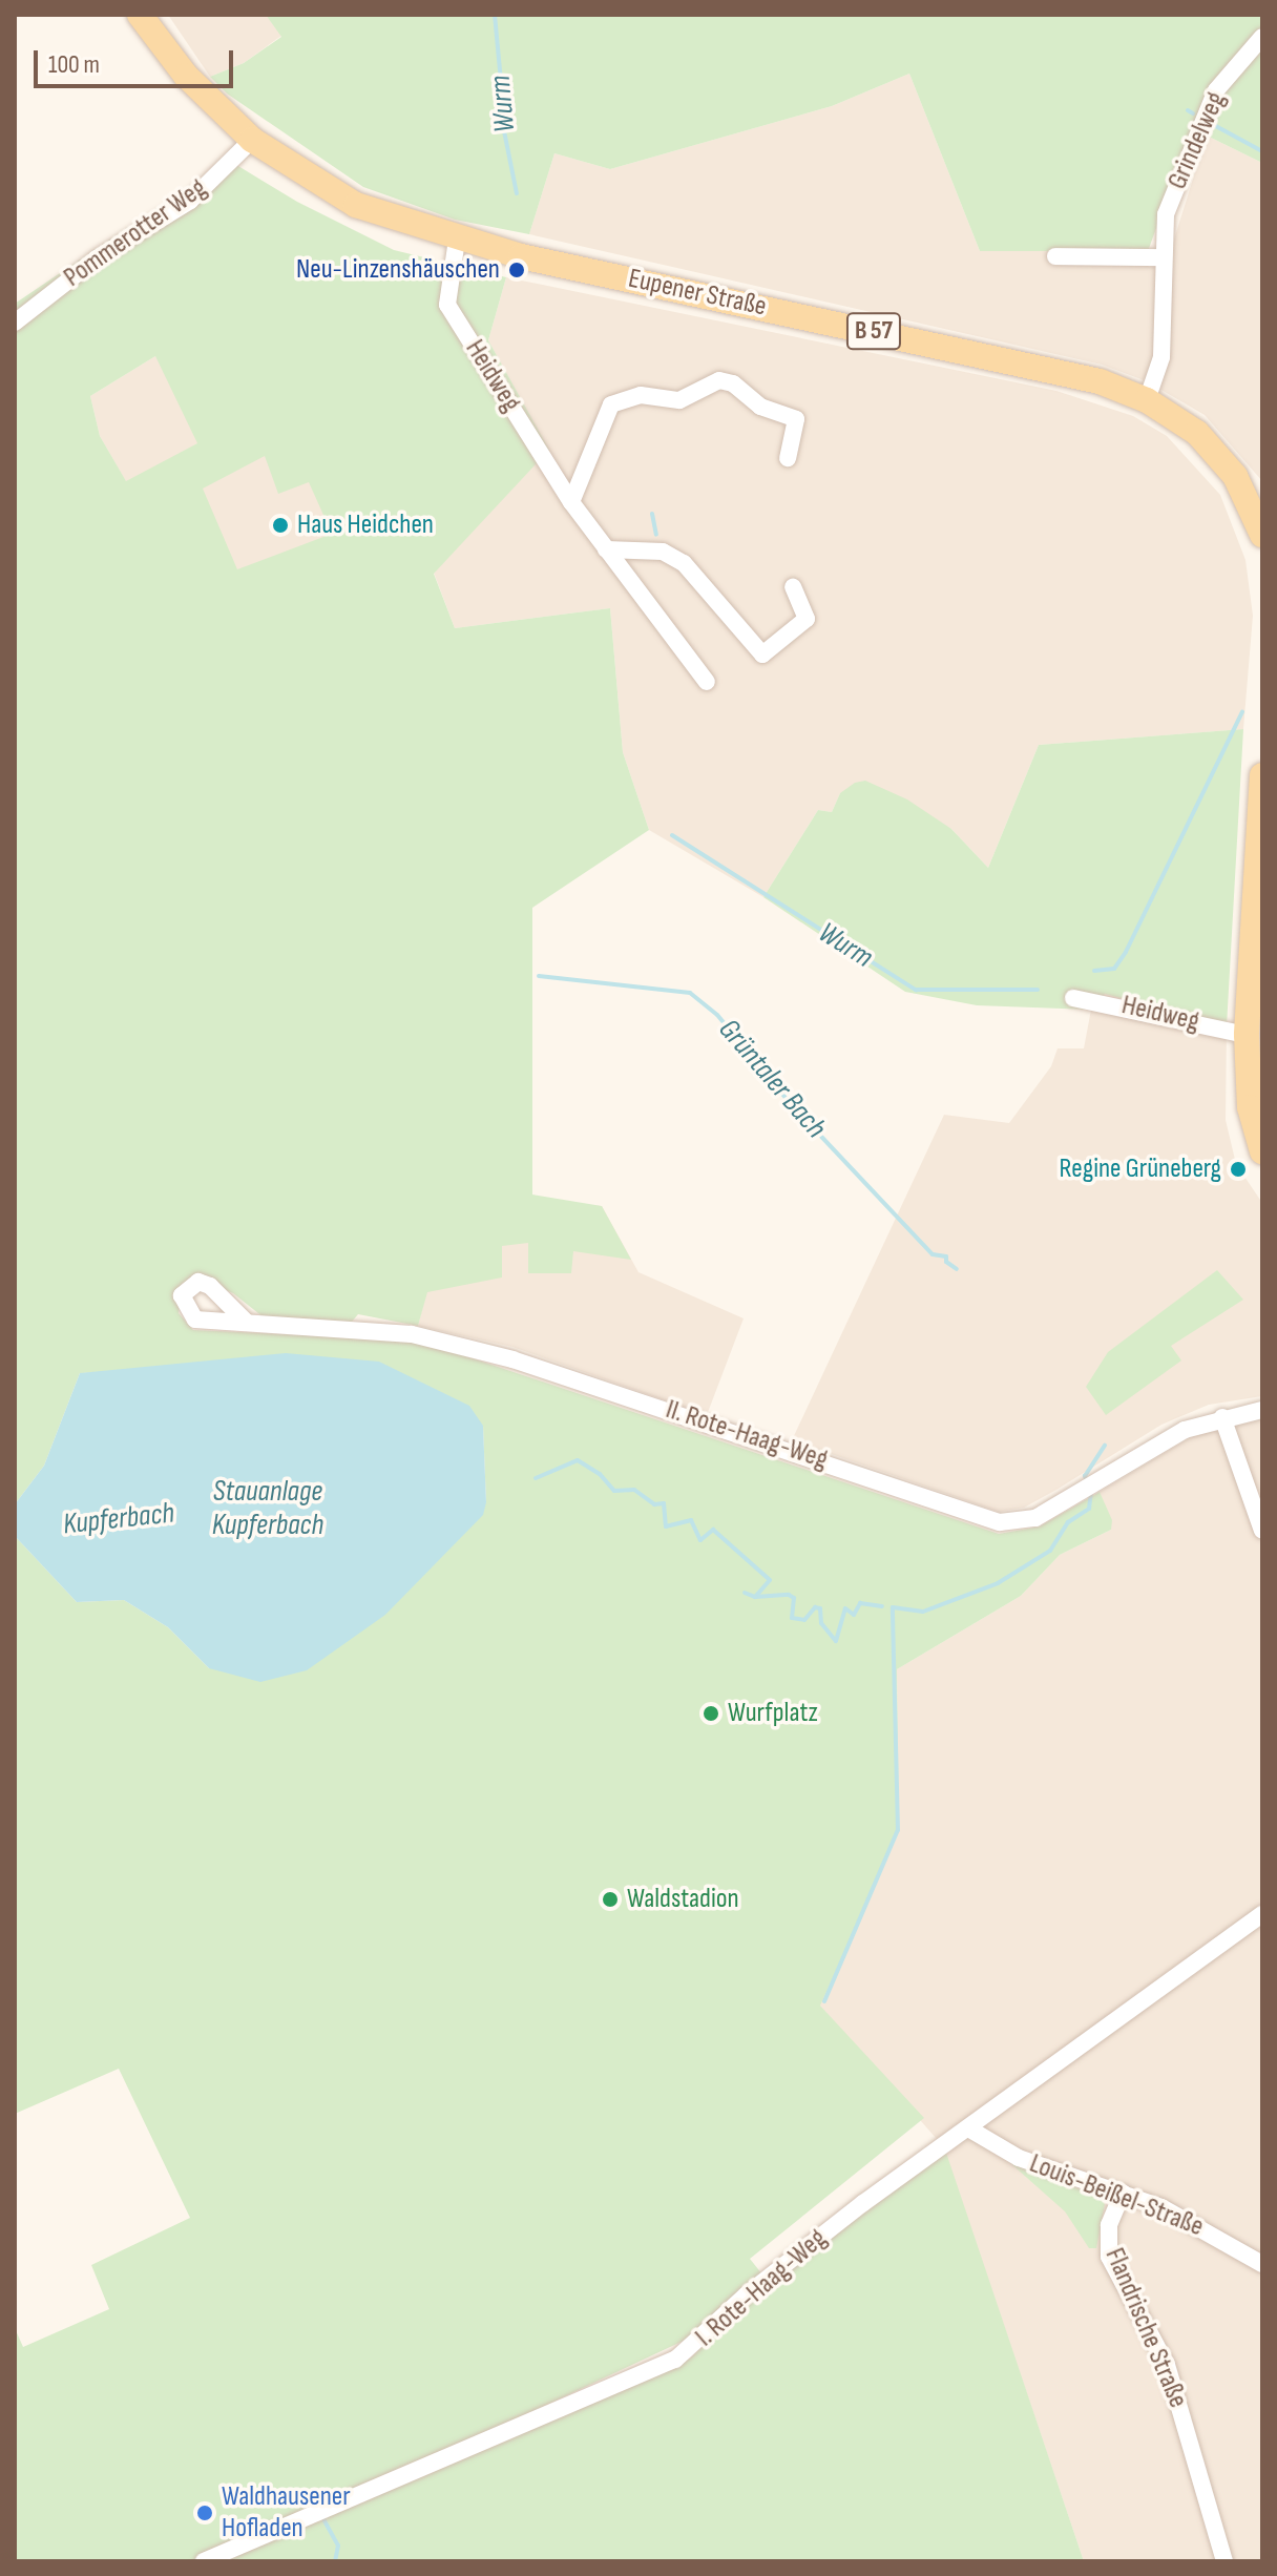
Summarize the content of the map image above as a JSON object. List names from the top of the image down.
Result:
{
  "streets": {
    "main road": ["Eupener Straße", "B 57"],
    "street": [
      "Grindelweg",
      "Pommerotter Weg",
      "Heidweg",
      "II. Rote-Haag-Weg",
      "Louis-Beißel-Straße",
      "I. Rote-Haag-Weg",
      "Flandrische Straße"
    ]
  },
  "crossings": [
    ["Grindelweg", "Eupener Straße"],
    ["Pommerotter Weg", "Eupener Straße"],
    ["Eupener Straße", "Heidweg"],
    ["Louis-Beißel-Straße", "I. Rote-Haag-Weg"],
    ["Louis-Beißel-Straße", "Flandrische Straße"]
  ],
  "water": [
    "Wurm",
    "Grüntaler Bach",
    "Stauanlage Kupferbach",
    "Kupferbach"
  ],
  "places": [
    "Neu-Linzenshäuschen",
    "Haus Heidchen",
    "Regine Grüneberg",
    "Wurfplatz",
    "Waldstadion",
    "Waldhausener Hofladen"
  ],
  "scale_bar": "100 m"
}
